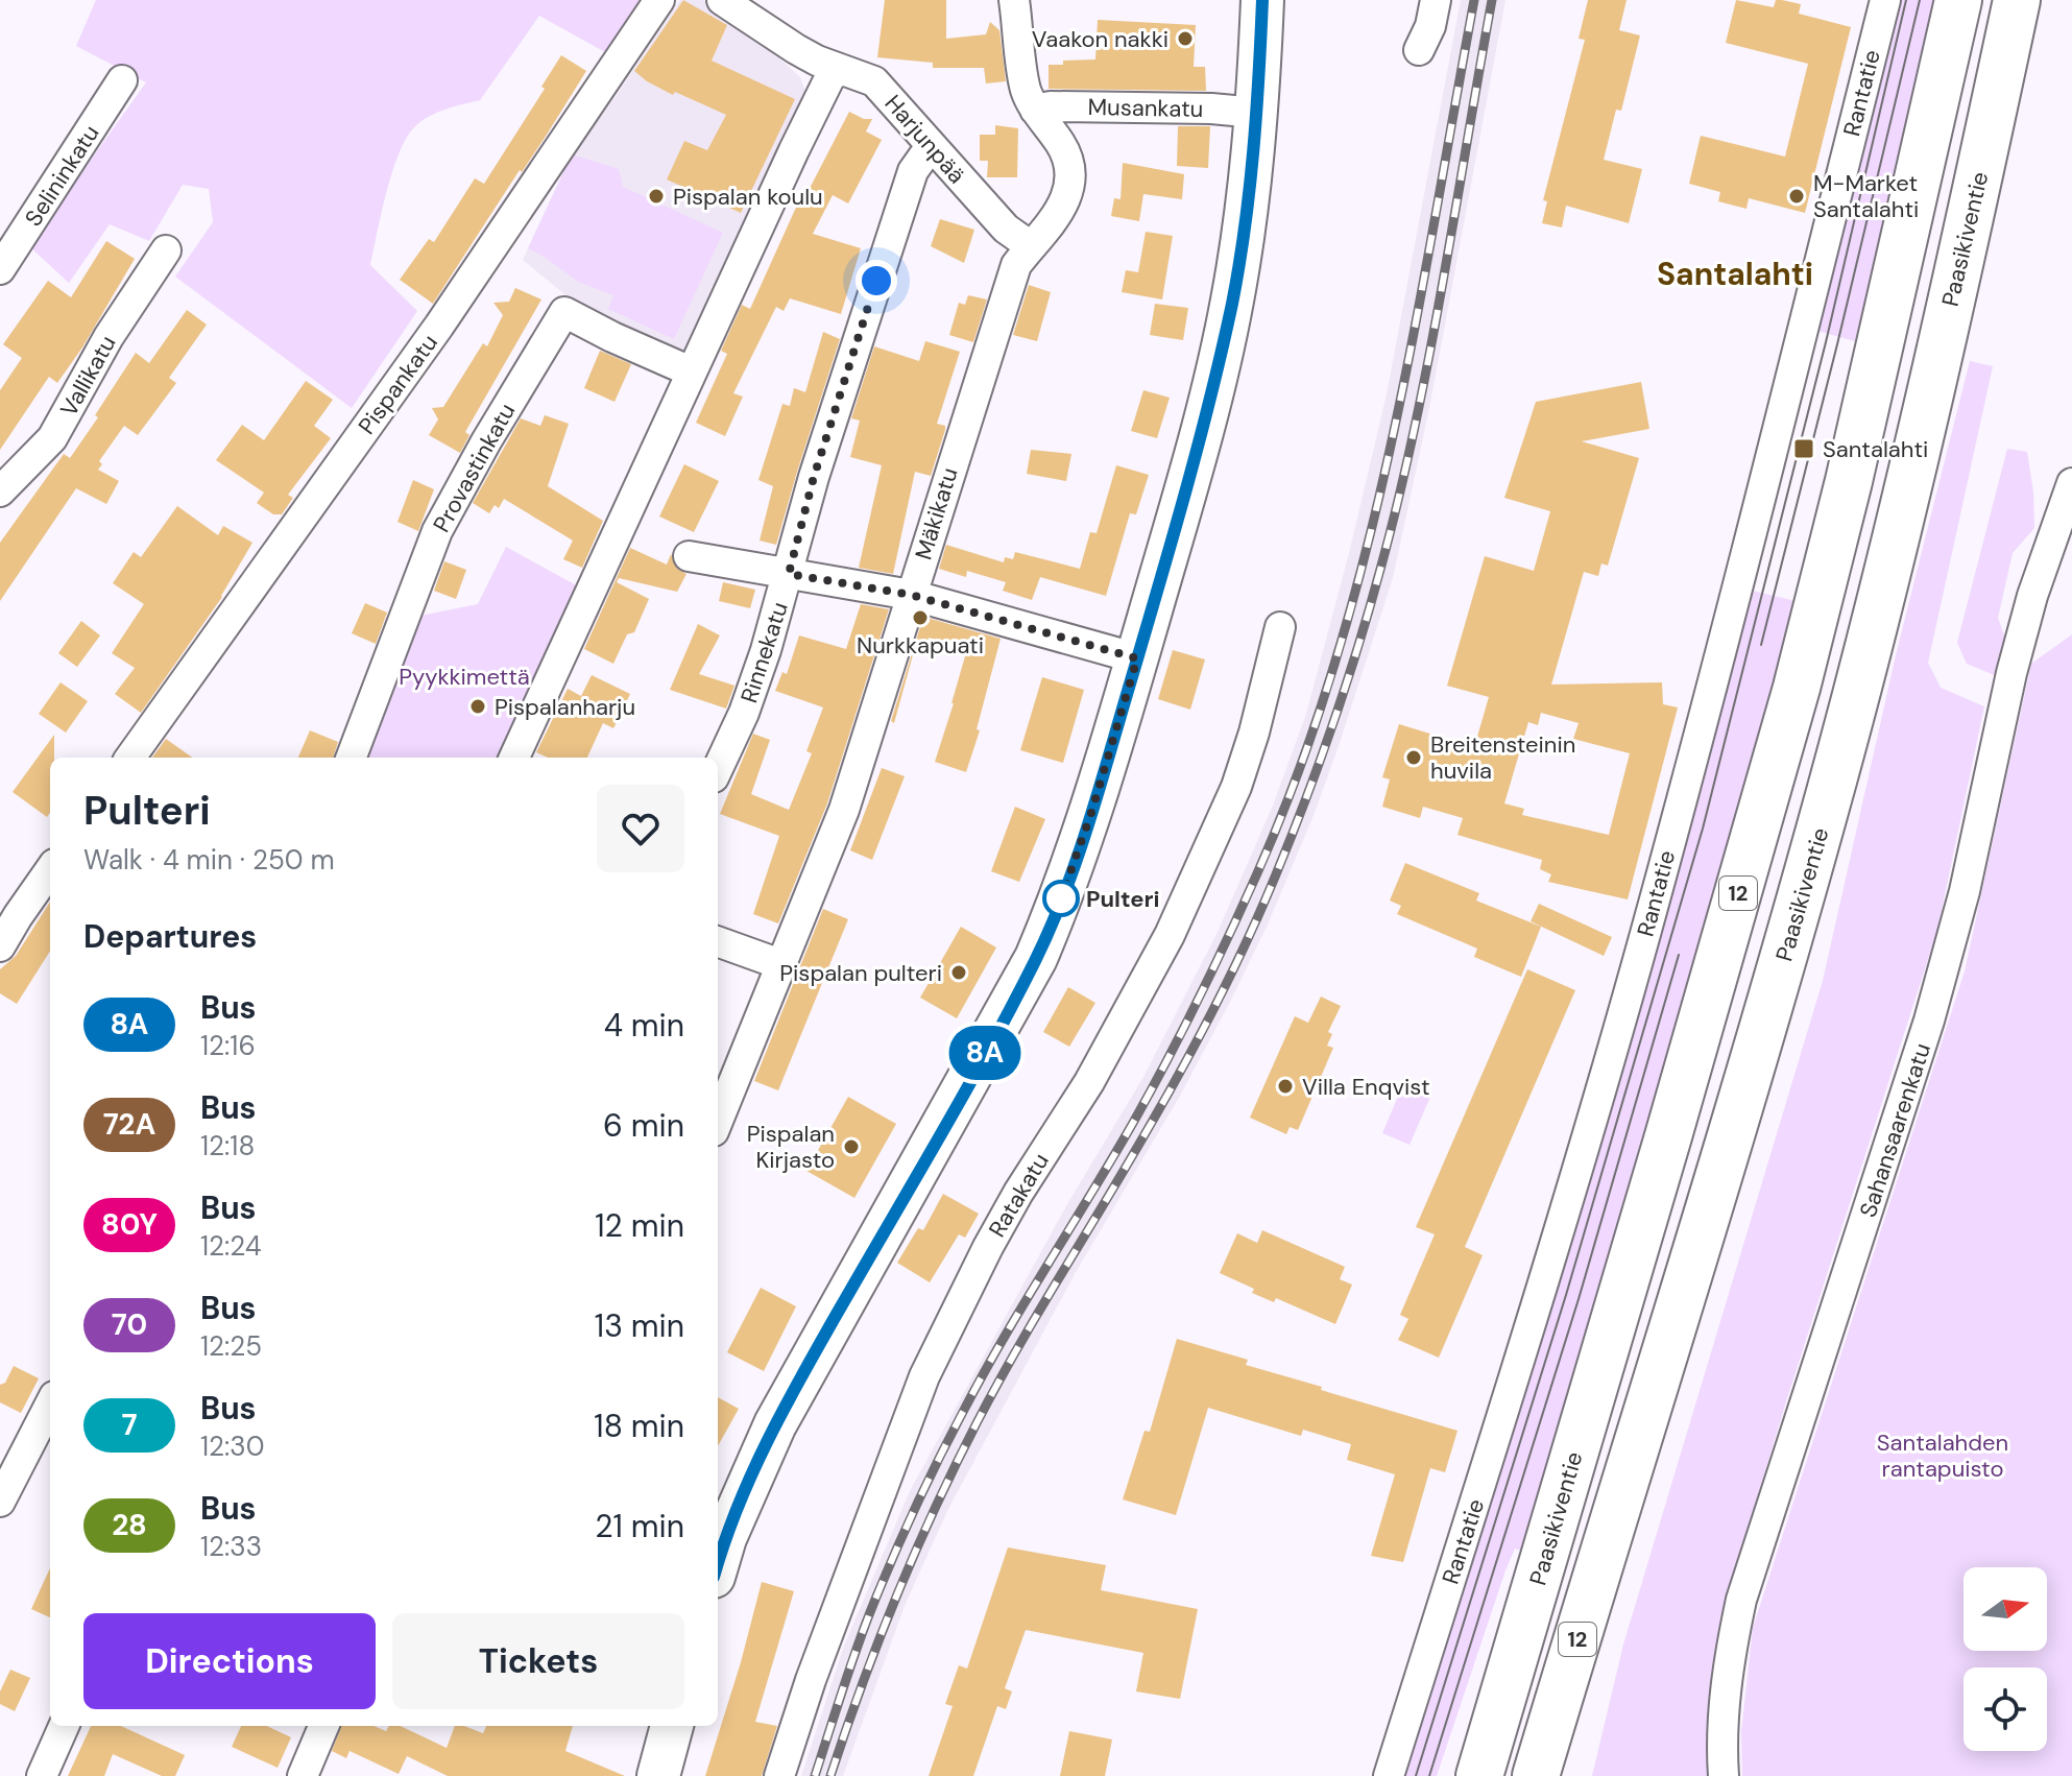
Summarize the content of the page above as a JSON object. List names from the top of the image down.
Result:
{
  "streets": {
    "highway": ["Paasikiventie", "12"],
    "street": [
      "Rantatie",
      "Musankatu",
      "Harjunpää",
      "Selininkatu",
      "Vallikatu",
      "Pispankatu",
      "Provastinkatu",
      "Mäkikatu",
      "Rinnekatu",
      "Sahansaarenkatu",
      "Ratakatu"
    ]
  },
  "crossings": [
    ["Musankatu", "Mäkikatu"],
    ["Harjunpää", "Mäkikatu"],
    ["Harjunpää", "Rinnekatu"]
  ],
  "districts": ["Santalahti"],
  "parks": ["Pyykkimettä", "Santalahden rantapuisto"],
  "places": {
    "other": [
      "Vaakon nakki",
      "Pispalan koulu",
      "M-Market Santalahti",
      "Nurkkapuati",
      "Pispalanharju",
      "Breitensteinin huvila",
      "Pulteri",
      "Pispalan pulteri",
      "Villa Enqvist",
      "Pispalan Kirjasto"
    ],
    "transit": ["Santalahti"]
  },
  "lines": ["bus line 8A"],
  "north": "right",
  "page": {
    "on_map": "8A",
    "heading": [
      ["Pulteri", "Walk · 4 min · 250 m"],
      "Departures"
    ],
    "list": [
      {
        "mark": "8A",
        "name": "Bus",
        "note": "12:16",
        "value": "4 min"
      },
      {
        "mark": "72A",
        "name": "Bus",
        "note": "12:18",
        "value": "6 min"
      },
      {
        "mark": "80Y",
        "name": "Bus",
        "note": "12:24",
        "value": "12 min"
      },
      {
        "mark": "70",
        "name": "Bus",
        "note": "12:25",
        "value": "13 min"
      },
      {
        "mark": "7",
        "name": "Bus",
        "note": "12:30",
        "value": "18 min"
      },
      {
        "mark": "28",
        "name": "Bus",
        "note": "12:33",
        "value": "21 min"
      }
    ],
    "buttons": ["Directions", "Tickets"]
  }
}
